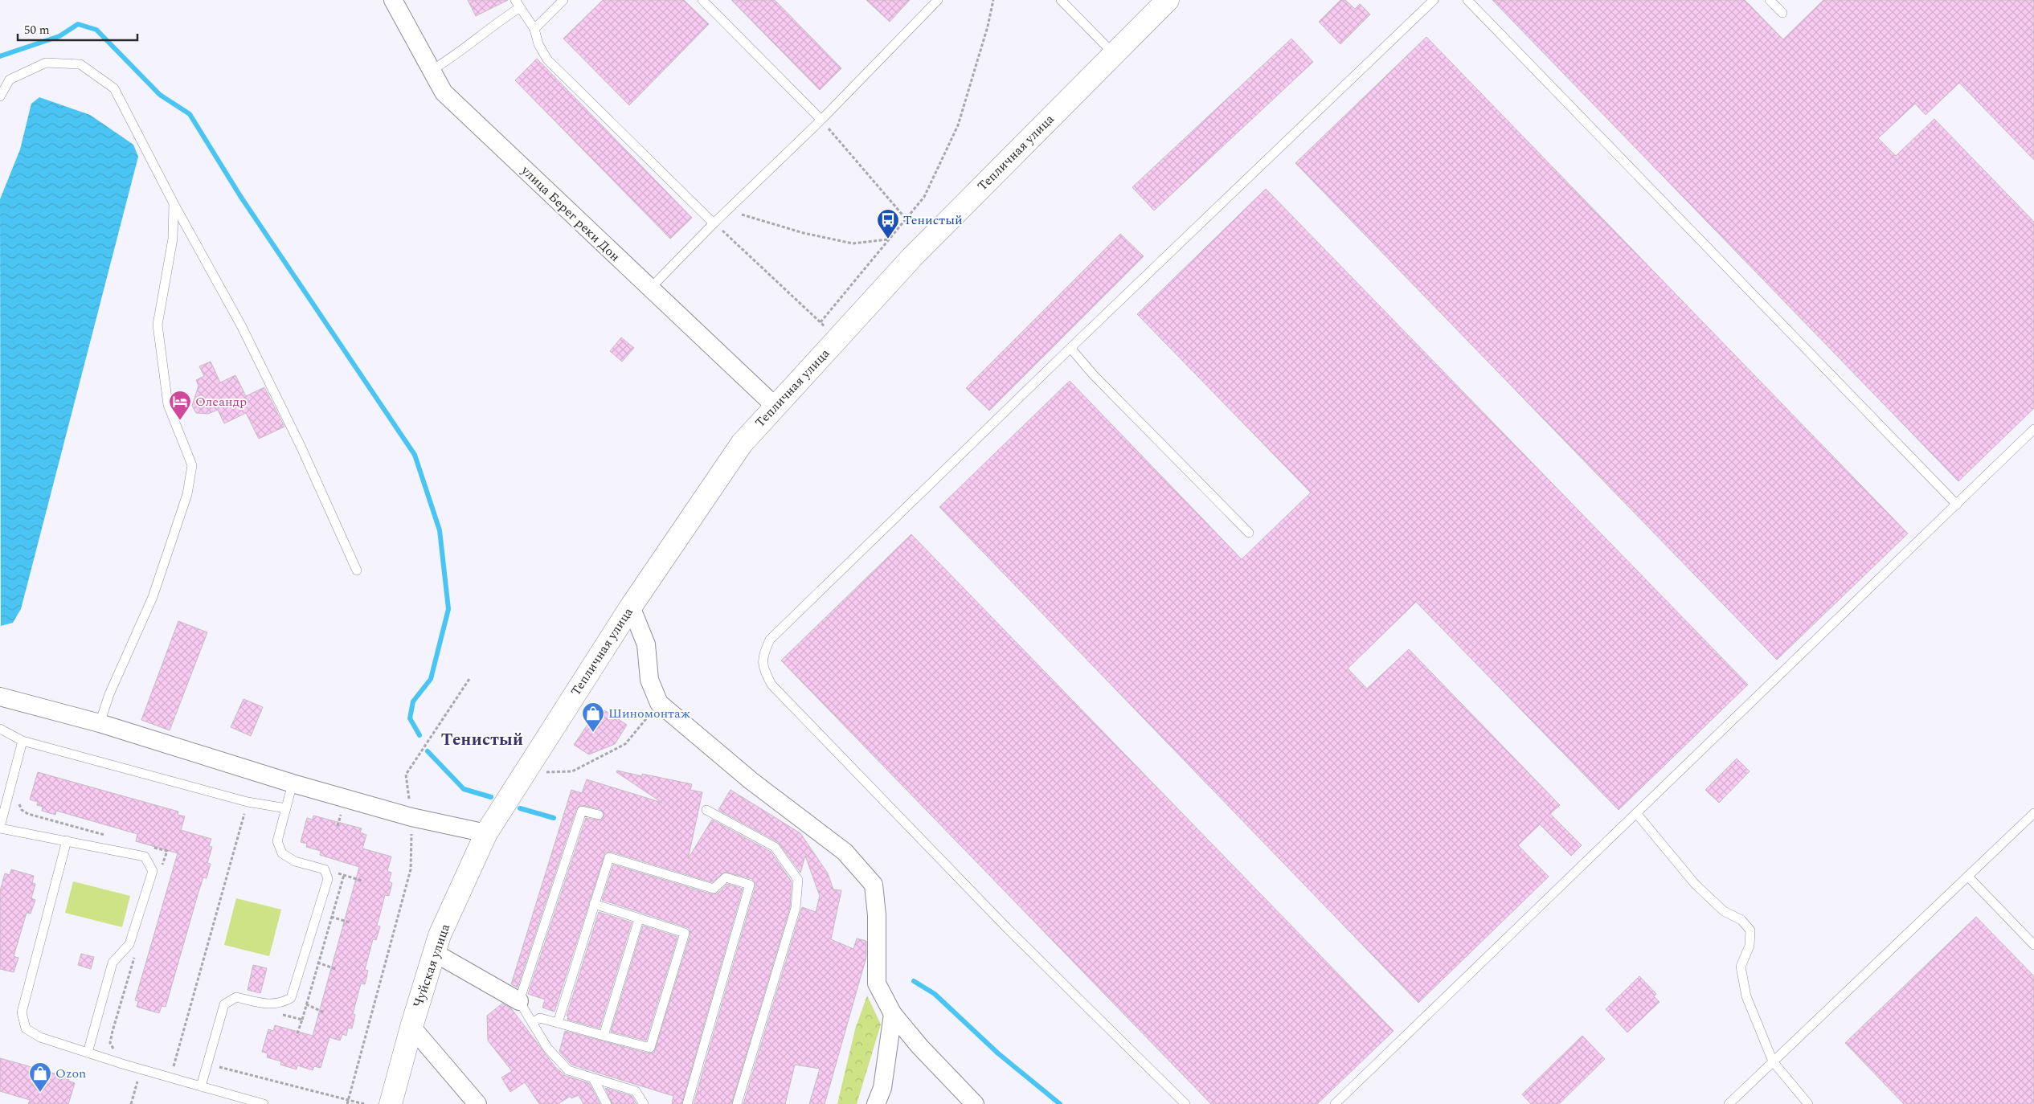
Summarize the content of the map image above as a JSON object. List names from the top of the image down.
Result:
{
  "streets": {
    "street": ["Тепличная улица", "улица Берег реки Дон", "Чуйская улица"]
  },
  "crossings": [
    ["Тепличная улица", "улица Берег реки Дон"],
    ["Тепличная улица", "Чуйская улица"]
  ],
  "districts": ["Тенистый"],
  "places": {
    "bus stop": ["Тенистый"],
    "hotel": ["Олеандр"],
    "shop": ["Шиномонтаж", "Ozon"]
  },
  "scale_bar": "50 m"
}
